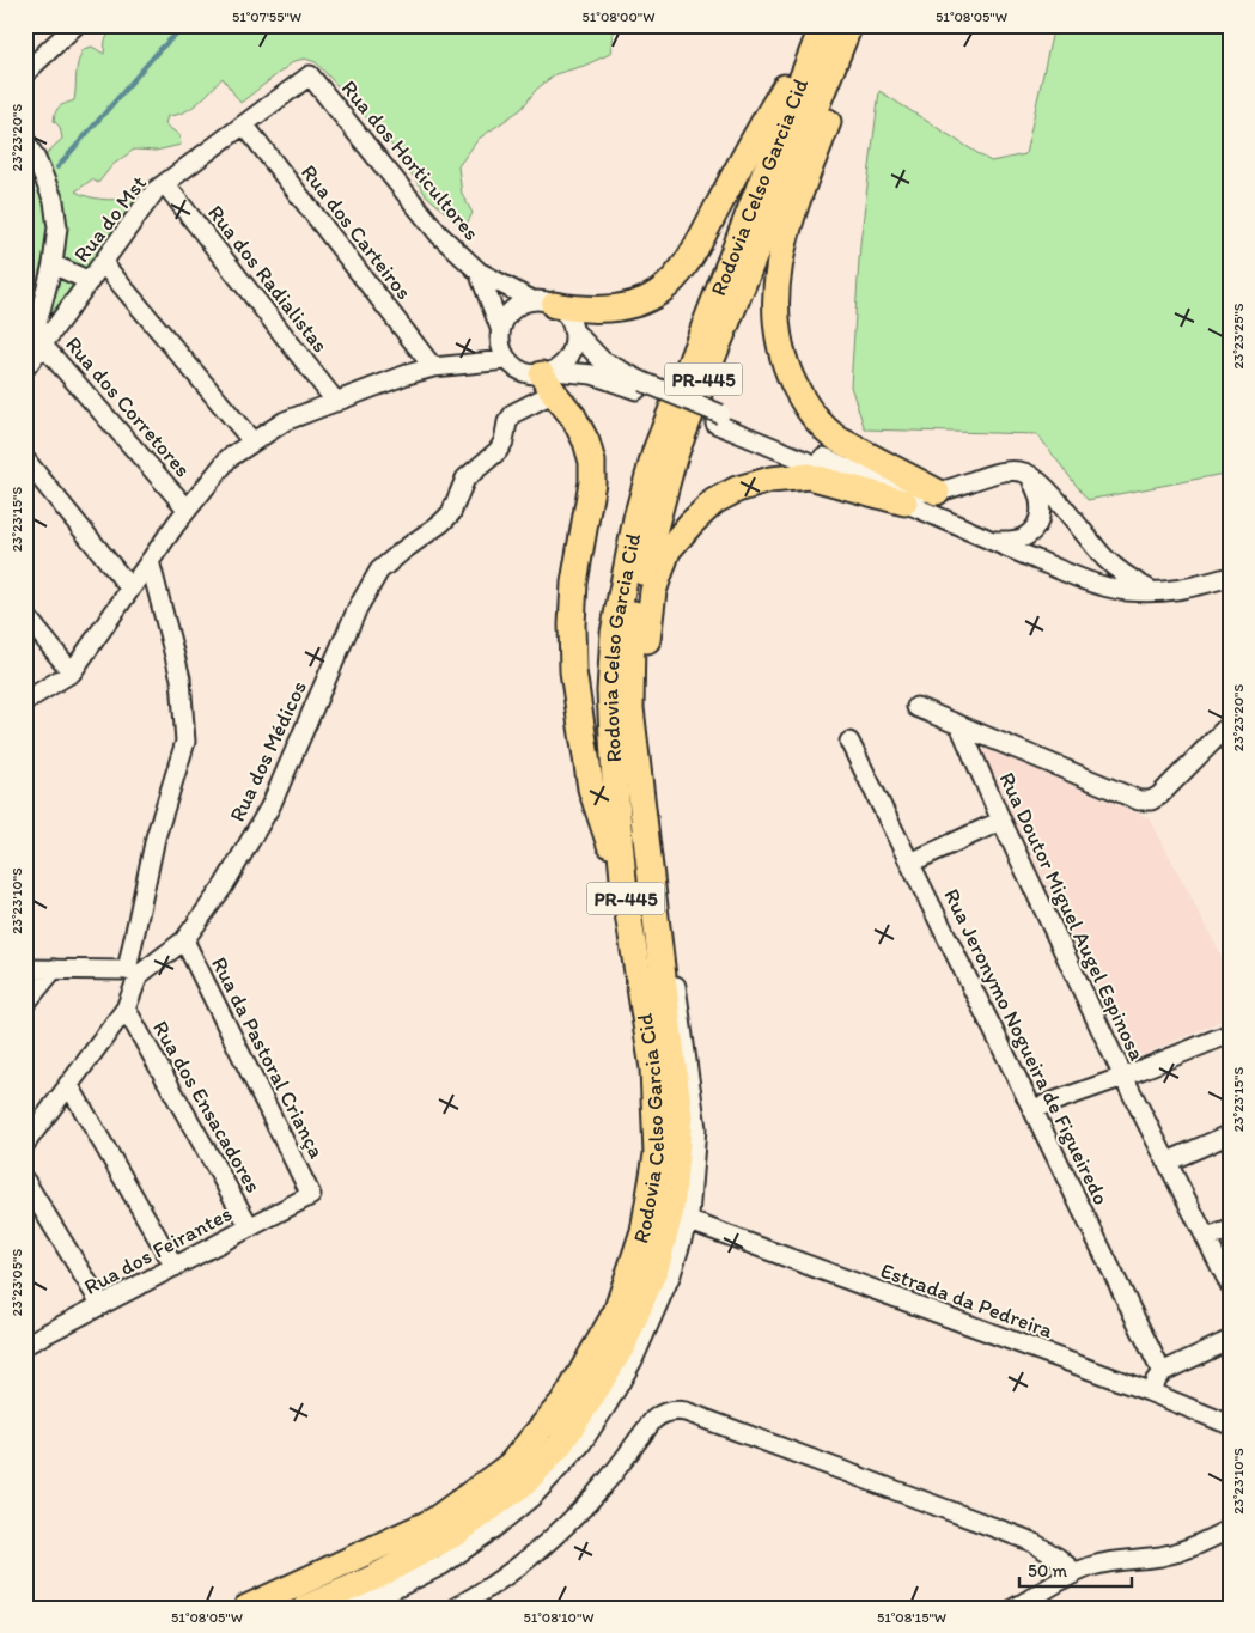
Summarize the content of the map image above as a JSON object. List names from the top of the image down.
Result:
{
  "streets": {
    "highway": ["Rodovia Celso Garcia Cid", "PR-445"],
    "street": [
      "Rua dos Horticultores",
      "Rua do Mst",
      "Rua dos Carteiros",
      "Rua dos Radialistas",
      "Rua dos Corretores",
      "Rua dos Médicos",
      "Rua Doutor Miguel Augel Espinosa",
      "Rua Jeronymo Nogueira de Figueiredo",
      "Rua da Pastoral Criança",
      "Rua dos Ensacadores",
      "Rua dos Feirantes",
      "Estrada da Pedreira"
    ]
  },
  "crossings": [
    ["Rua dos Horticultores", "Rua do Mst"],
    ["Rua dos Horticultores", "Rua dos Médicos"],
    ["Rua do Mst", "Rua dos Carteiros"],
    ["Rua do Mst", "Rua dos Radialistas"],
    ["Rua do Mst", "Rua dos Corretores"],
    ["Rua dos Médicos", "Rua da Pastoral Criança"],
    ["Rua da Pastoral Criança", "Rua dos Feirantes"],
    ["Rua dos Ensacadores", "Rua dos Feirantes"]
  ],
  "scale_bar": "50 m",
  "coordinates": [
    "51°07'55\"W",
    "51°08'00\"W",
    "51°08'05\"W",
    "23°23'20\"S",
    "23°23'25\"S",
    "23°23'15\"S",
    "23°23'10\"S",
    "23°23'05\"S",
    "51°08'10\"W",
    "51°08'15\"W"
  ]
}
